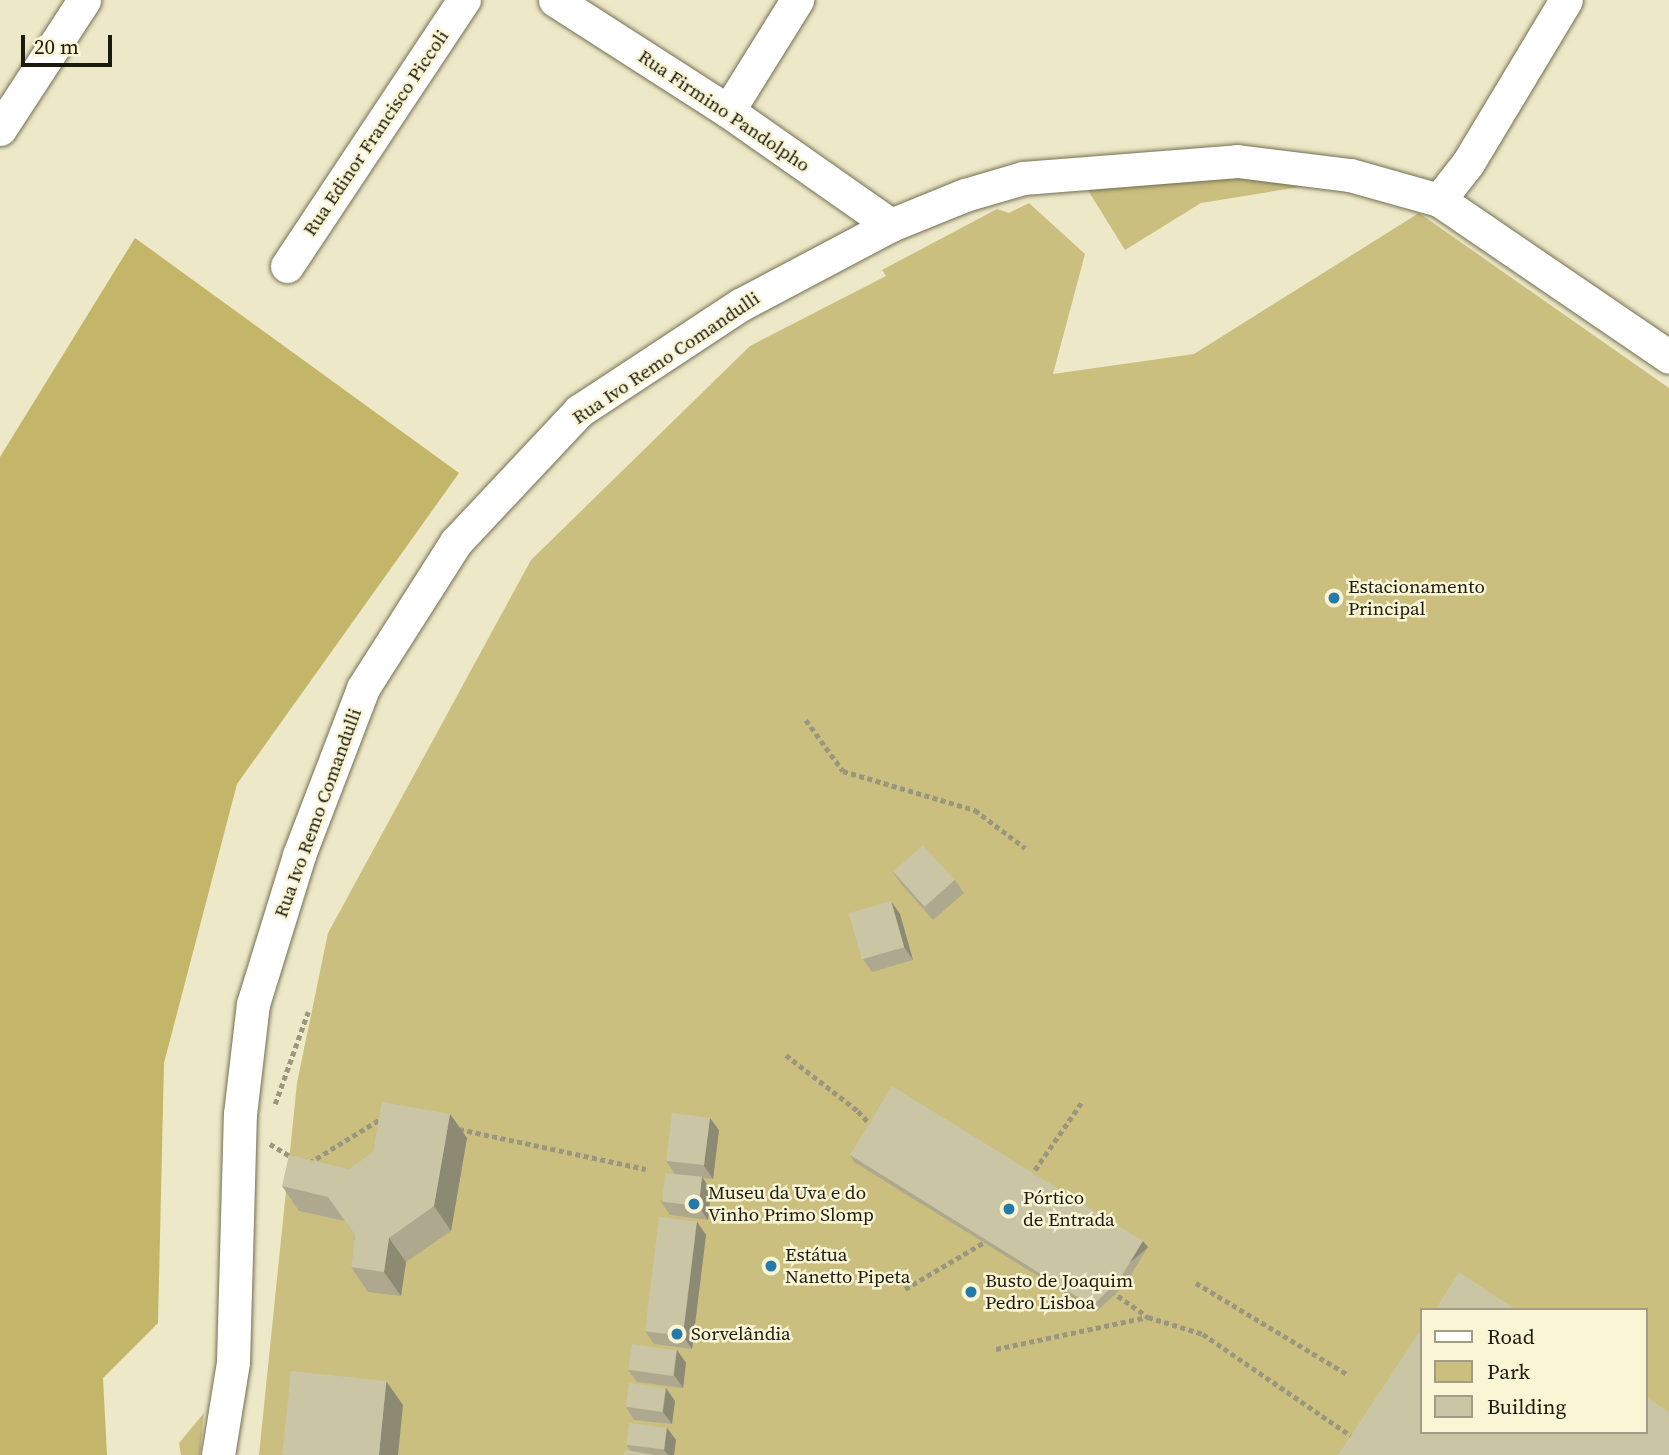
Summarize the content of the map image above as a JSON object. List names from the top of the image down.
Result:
{
  "streets": {
    "street": ["Rua Firmino Pandolpho", "Rua Edinor Francisco Piccoli", "Rua Ivo Remo Comandulli"]
  },
  "crossings": [
    ["Rua Firmino Pandolpho", "Rua Ivo Remo Comandulli"]
  ],
  "places": [
    "Estacionamento Principal",
    "Museu da Uva e do Vinho Primo Slomp",
    "Pórtico de Entrada",
    "Estátua Nanetto Pipeta",
    "Busto de Joaquim Pedro Lisboa",
    "Sorvelândia"
  ],
  "legend": ["Road", "Park", "Building"],
  "scale_bar": "20 m"
}
